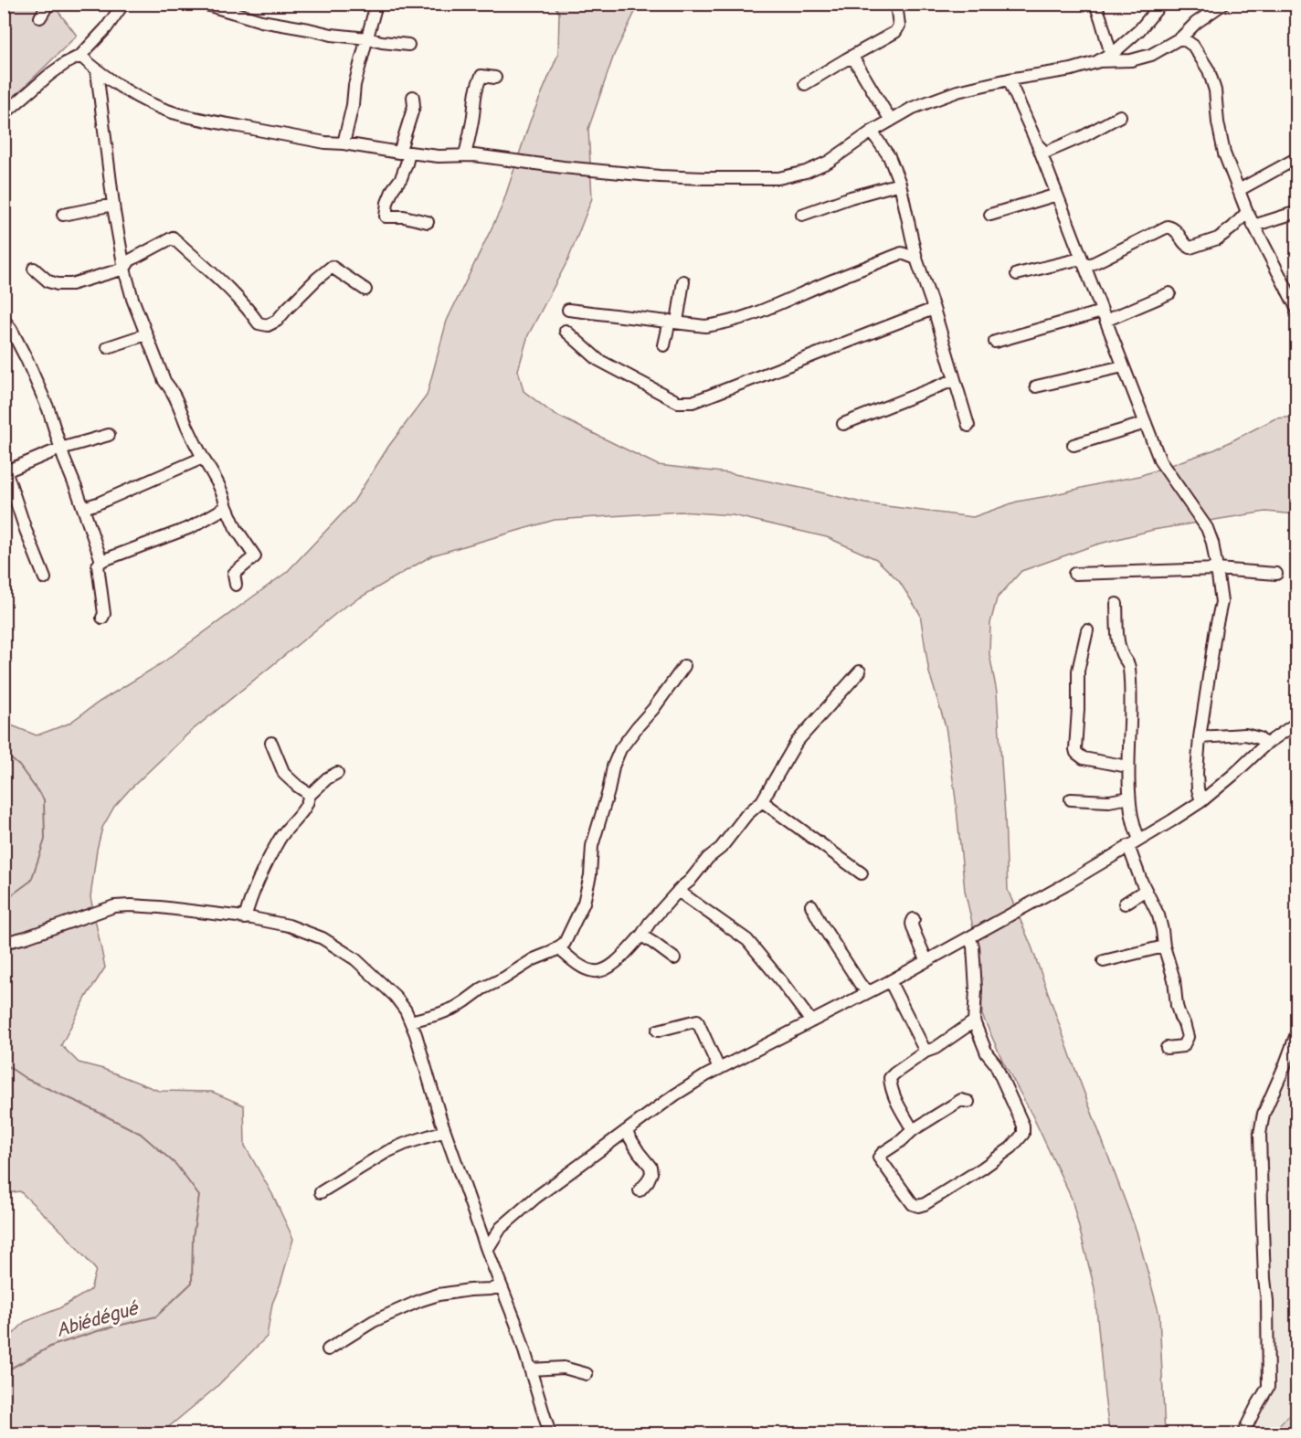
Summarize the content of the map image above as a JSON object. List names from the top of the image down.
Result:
{
  "water": ["Abiédégué"]
}
